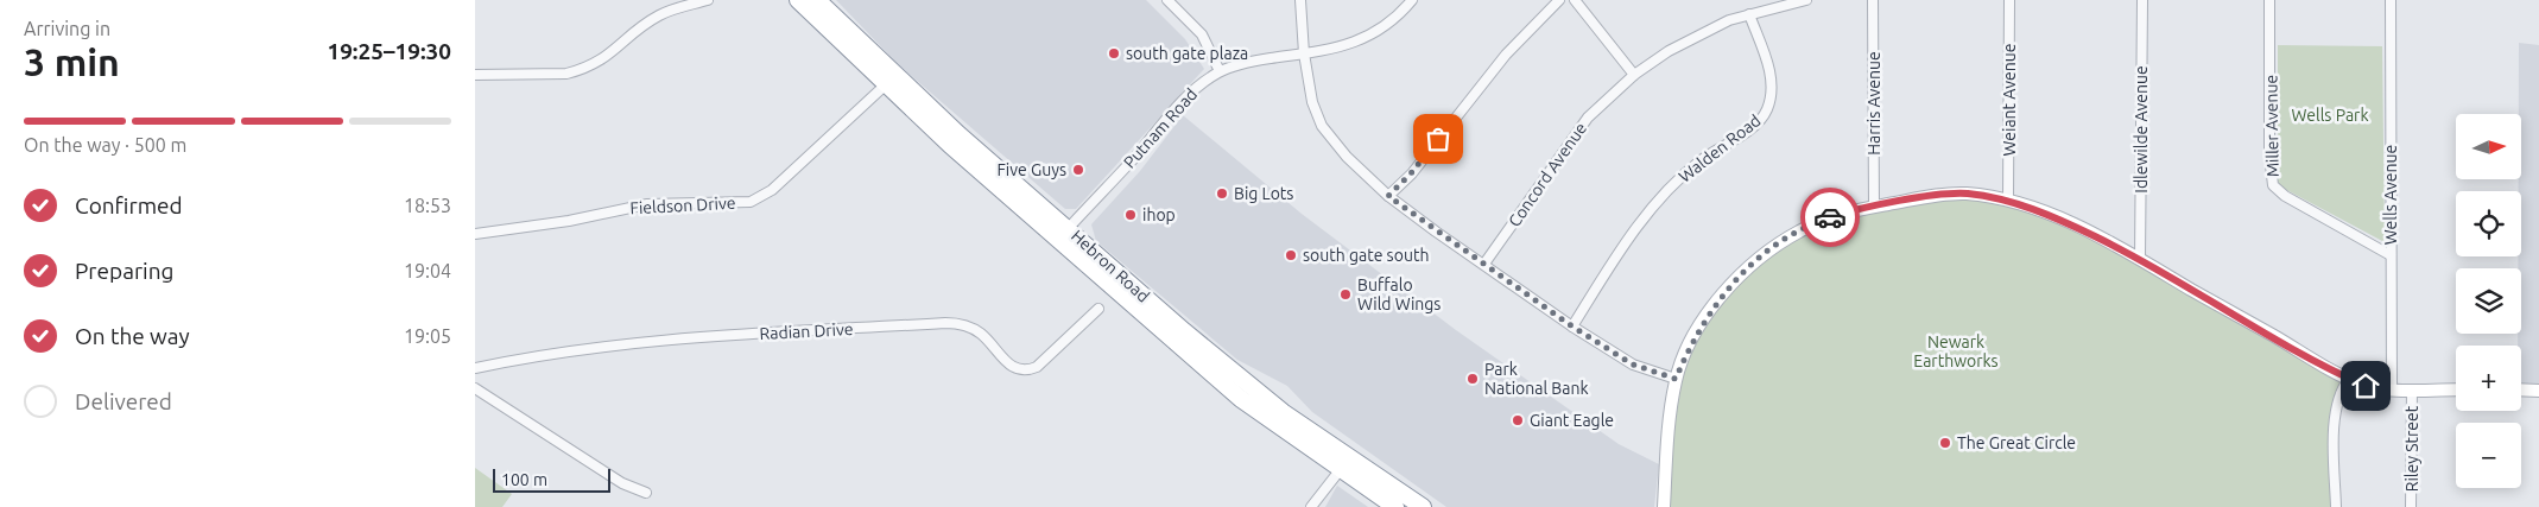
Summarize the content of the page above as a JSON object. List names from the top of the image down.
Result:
{
  "streets": {
    "highway": ["Hebron Road"],
    "street": [
      "Weiant Avenue",
      "Harris Avenue",
      "Miller Avenue",
      "Putnam Road",
      "Idlewilde Avenue",
      "Walden Road",
      "Concord Avenue",
      "Wells Avenue",
      "Fieldson Drive",
      "Radian Drive",
      "Riley Street"
    ]
  },
  "crossings": [
    ["Miller Avenue", "Wells Avenue"],
    ["Putnam Road", "Hebron Road"],
    ["Walden Road", "Concord Avenue"],
    ["Fieldson Drive", "Hebron Road"]
  ],
  "parks": ["Wells Park", "Newark Earthworks"],
  "places": [
    "south gate plaza",
    "Five Guys",
    "Big Lots",
    "ihop",
    "south gate south",
    "Buffalo Wild Wings",
    "Park National Bank",
    "Giant Eagle",
    "The Great Circle"
  ],
  "scale_bar": "100 m",
  "north": "right",
  "page": {
    "heading": ["3 min", "Arriving in", "19:25–19:30"],
    "bar": "On the way · 500 m",
    "map_buttons": ["+", "−"],
    "list": [
      ["Confirmed", "18:53"],
      ["Preparing", "19:04"],
      ["On the way", "19:05"],
      "Delivered"
    ],
    "scale": "100 m"
  }
}
